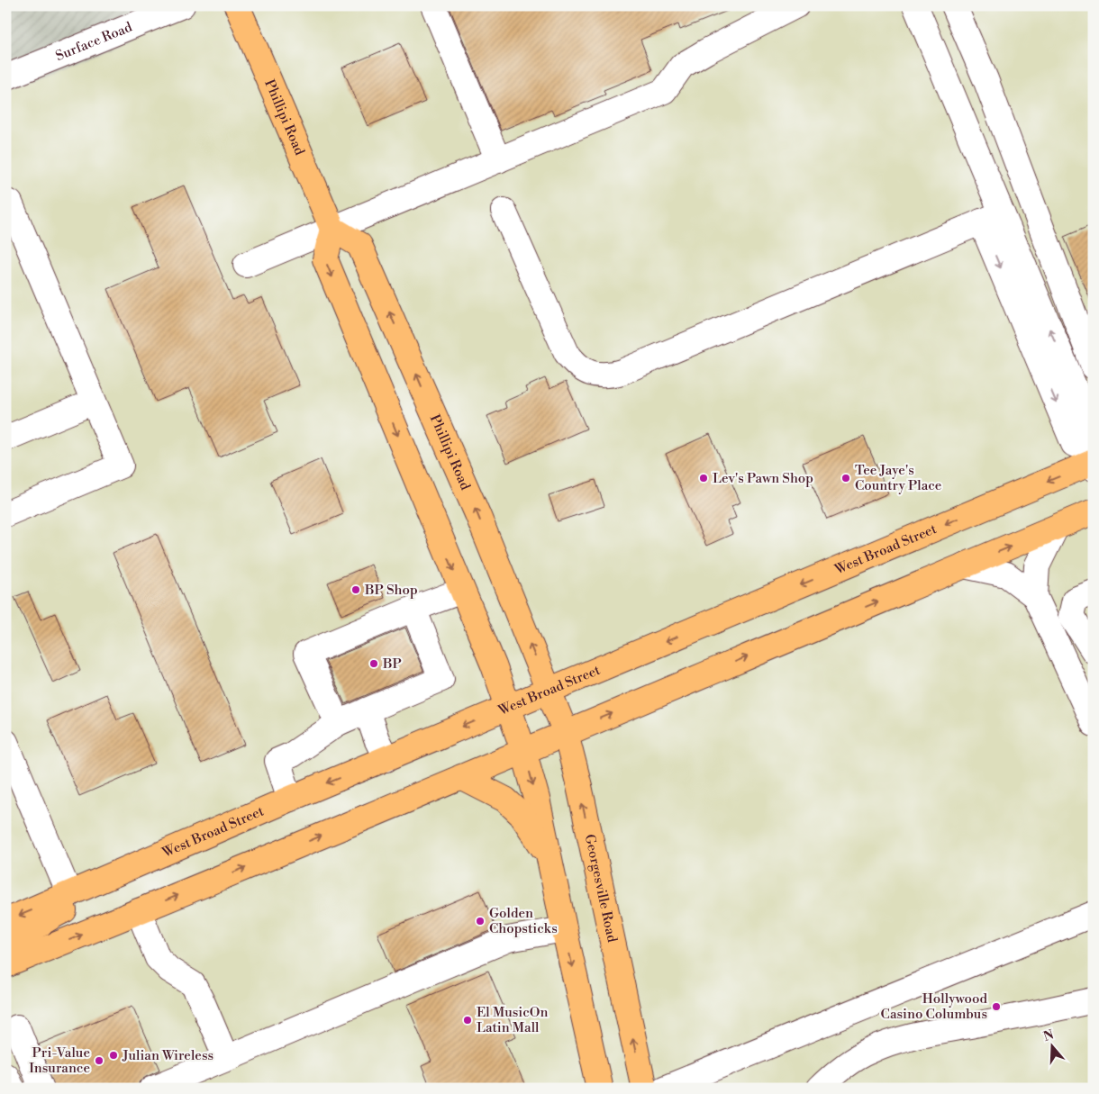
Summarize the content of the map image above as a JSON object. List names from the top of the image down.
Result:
{
  "streets": {
    "main road": ["Phillipi Road", "West Broad Street", "Georgesville Road"],
    "street": ["Surface Road"]
  },
  "crossings": [
    ["Phillipi Road", "West Broad Street"],
    ["Phillipi Road", "Georgesville Road"],
    ["West Broad Street", "Georgesville Road"]
  ],
  "places": [
    "Lev's Pawn Shop",
    "Tee Jaye's Country Place",
    "BP Shop",
    "BP",
    "Golden Chopsticks",
    "Hollywood Casino Columbus",
    "El MusicOn Latin Mall",
    "Julian Wireless",
    "Pri-Value Insurance"
  ],
  "north": "top"
}
